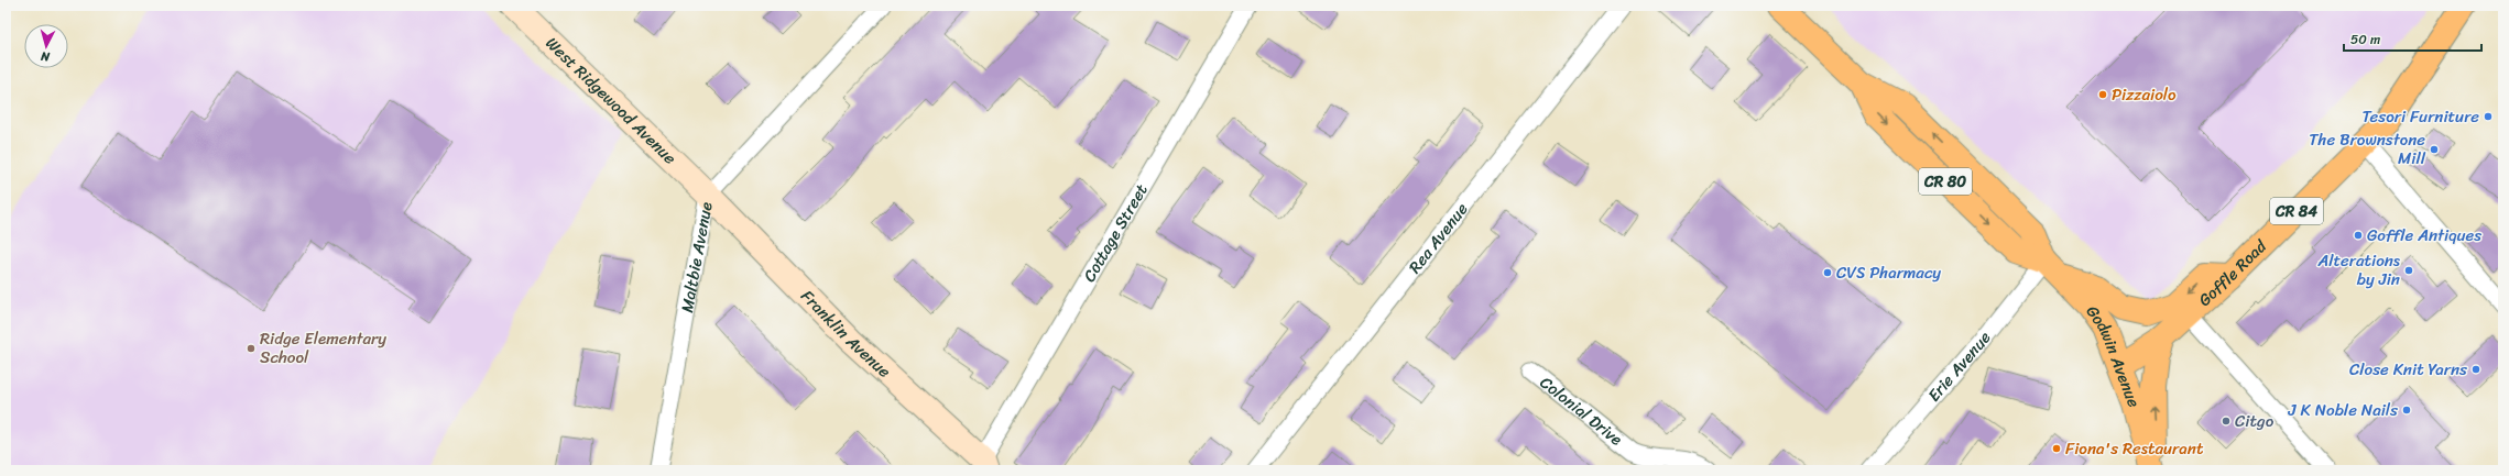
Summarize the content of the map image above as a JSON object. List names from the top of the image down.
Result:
{
  "streets": {
    "main road": [
      "CR 80",
      "CR 84",
      "Goffle Road",
      "Godwin Avenue"
    ],
    "street": [
      "West Ridgewood Avenue",
      "Cottage Street",
      "Rea Avenue",
      "Maltbie Avenue",
      "Franklin Avenue",
      "Erie Avenue",
      "Colonial Drive"
    ]
  },
  "crossings": [
    ["West Ridgewood Avenue", "Maltbie Avenue"],
    ["West Ridgewood Avenue", "Franklin Avenue"],
    ["Cottage Street", "Franklin Avenue"],
    ["Maltbie Avenue", "Franklin Avenue"],
    ["Goffle Road", "Godwin Avenue"],
    ["Godwin Avenue", "Erie Avenue"]
  ],
  "places": [
    "Pizzaiolo",
    "Tesori Furniture",
    "The Brownstone Mill",
    "Goffle Antiques",
    "Alterations by Jin",
    "CVS Pharmacy",
    "Ridge Elementary School",
    "Close Knit Yarns",
    "J K Noble Nails",
    "Citgo",
    "Fiona's Restaurant"
  ],
  "scale_bar": "50 m",
  "north": "bottom"
}
